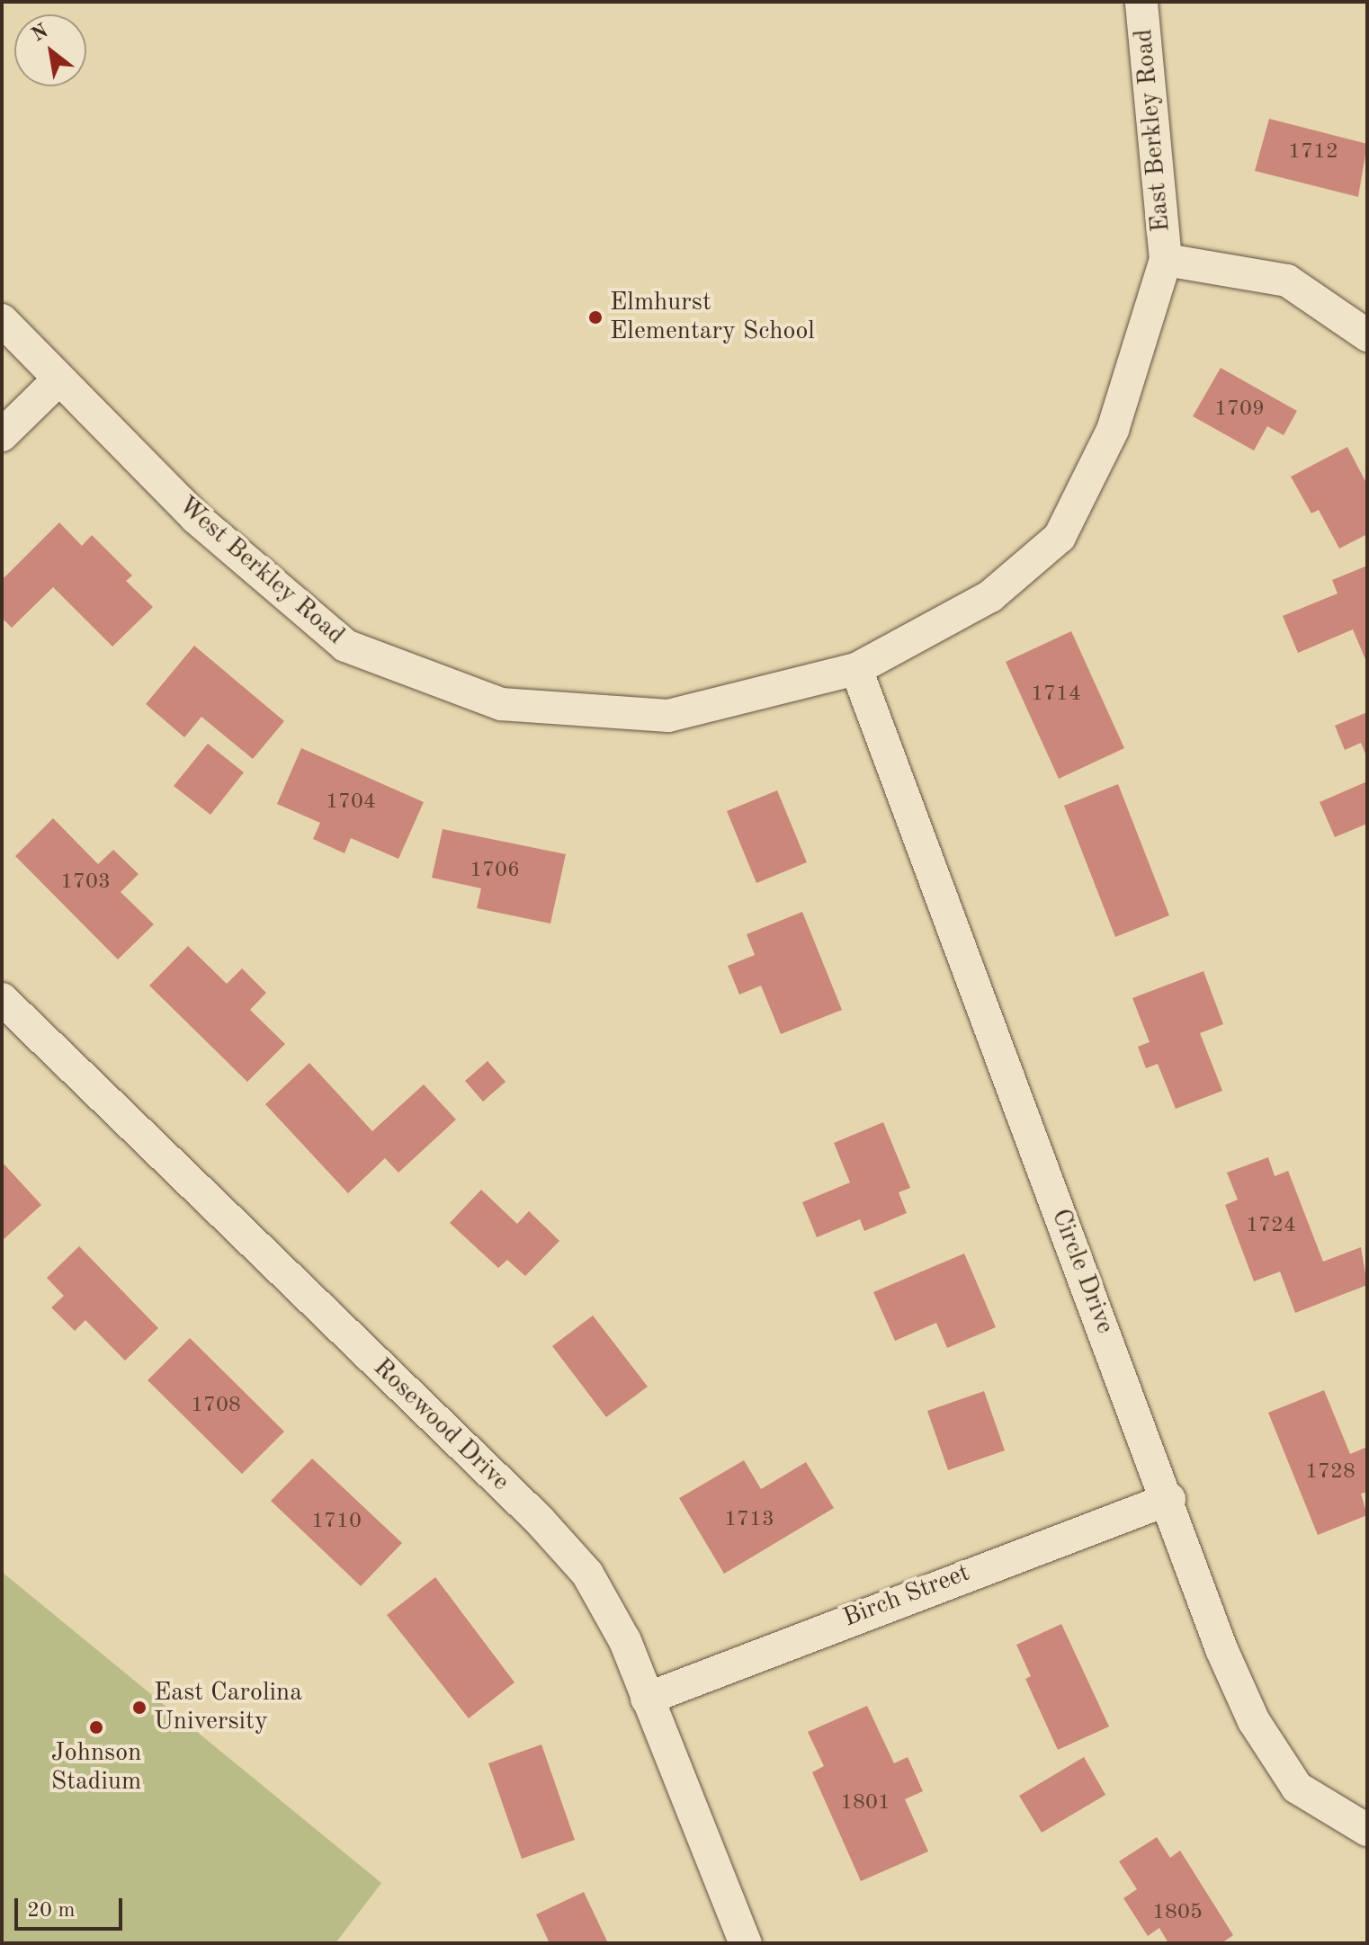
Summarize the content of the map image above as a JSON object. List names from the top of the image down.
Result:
{
  "streets": {
    "street": [
      "East Berkley Road",
      "West Berkley Road",
      "Circle Drive",
      "Rosewood Drive",
      "Birch Street"
    ]
  },
  "crossings": [
    ["East Berkley Road", "West Berkley Road"],
    ["West Berkley Road", "Circle Drive"],
    ["Circle Drive", "Birch Street"],
    ["Rosewood Drive", "Birch Street"]
  ],
  "places": ["Elmhurst Elementary School", "East Carolina University", "Johnson Stadium"],
  "house_numbers": [
    "1712",
    "1709",
    "1714",
    "1704",
    "1706",
    "1703",
    "1724",
    "1708",
    "1728",
    "1713",
    "1710",
    "1801",
    "1805"
  ],
  "scale_bar": "20 m",
  "north": "top left"
}
